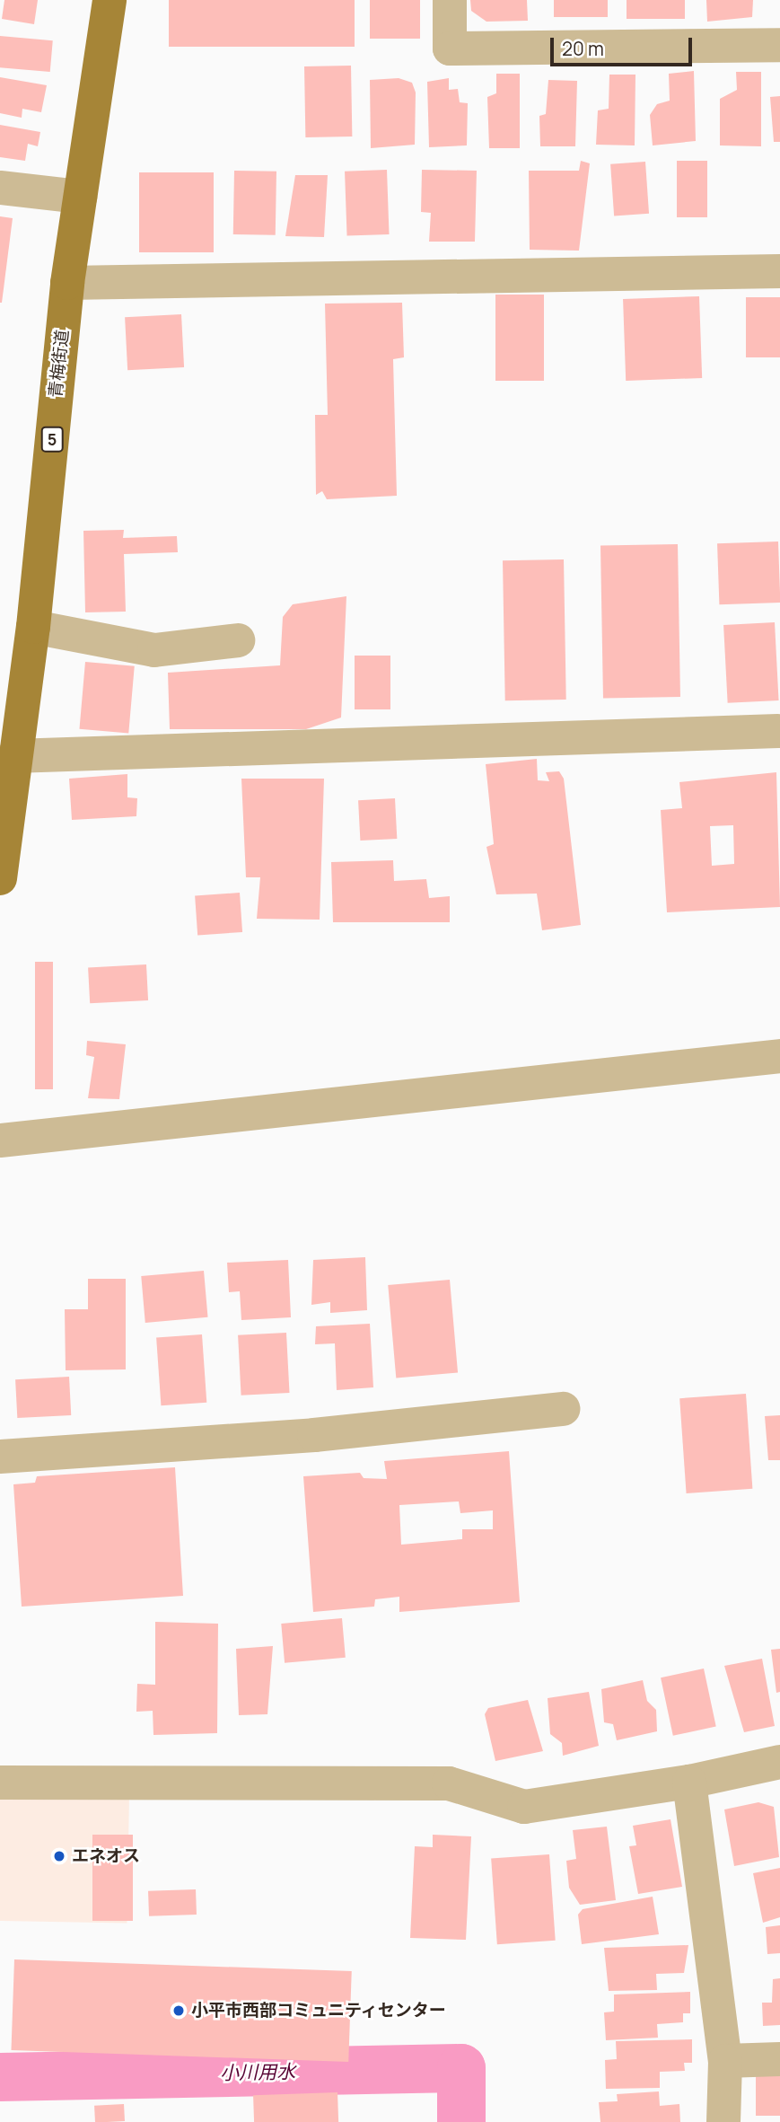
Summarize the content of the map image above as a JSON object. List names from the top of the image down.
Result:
{
  "streets": {
    "main road": ["青梅街道", "5"]
  },
  "water": ["小川用水"],
  "places": ["エネオス", "小平市西部コミュニティセンター"],
  "scale_bar": "20 m"
}
